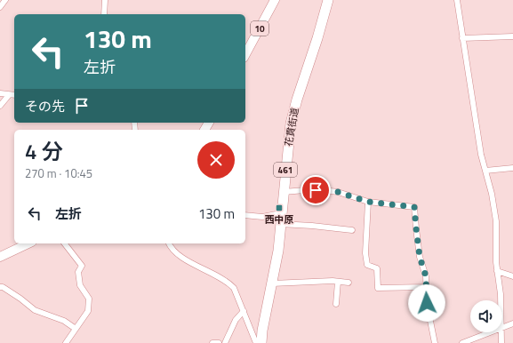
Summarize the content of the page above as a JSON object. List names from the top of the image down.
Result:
{
  "streets": {
    "highway": ["花貫街道", "461"],
    "main road": ["10"]
  },
  "places": {
    "transit": ["西中原"]
  },
  "page": {
    "turn": ["130 m", "左折"],
    "then": "その先",
    "heading": ["4 分", "270 m · 10:45"],
    "list": [
      {
        "name": "左折",
        "value": "130 m"
      }
    ]
  }
}
